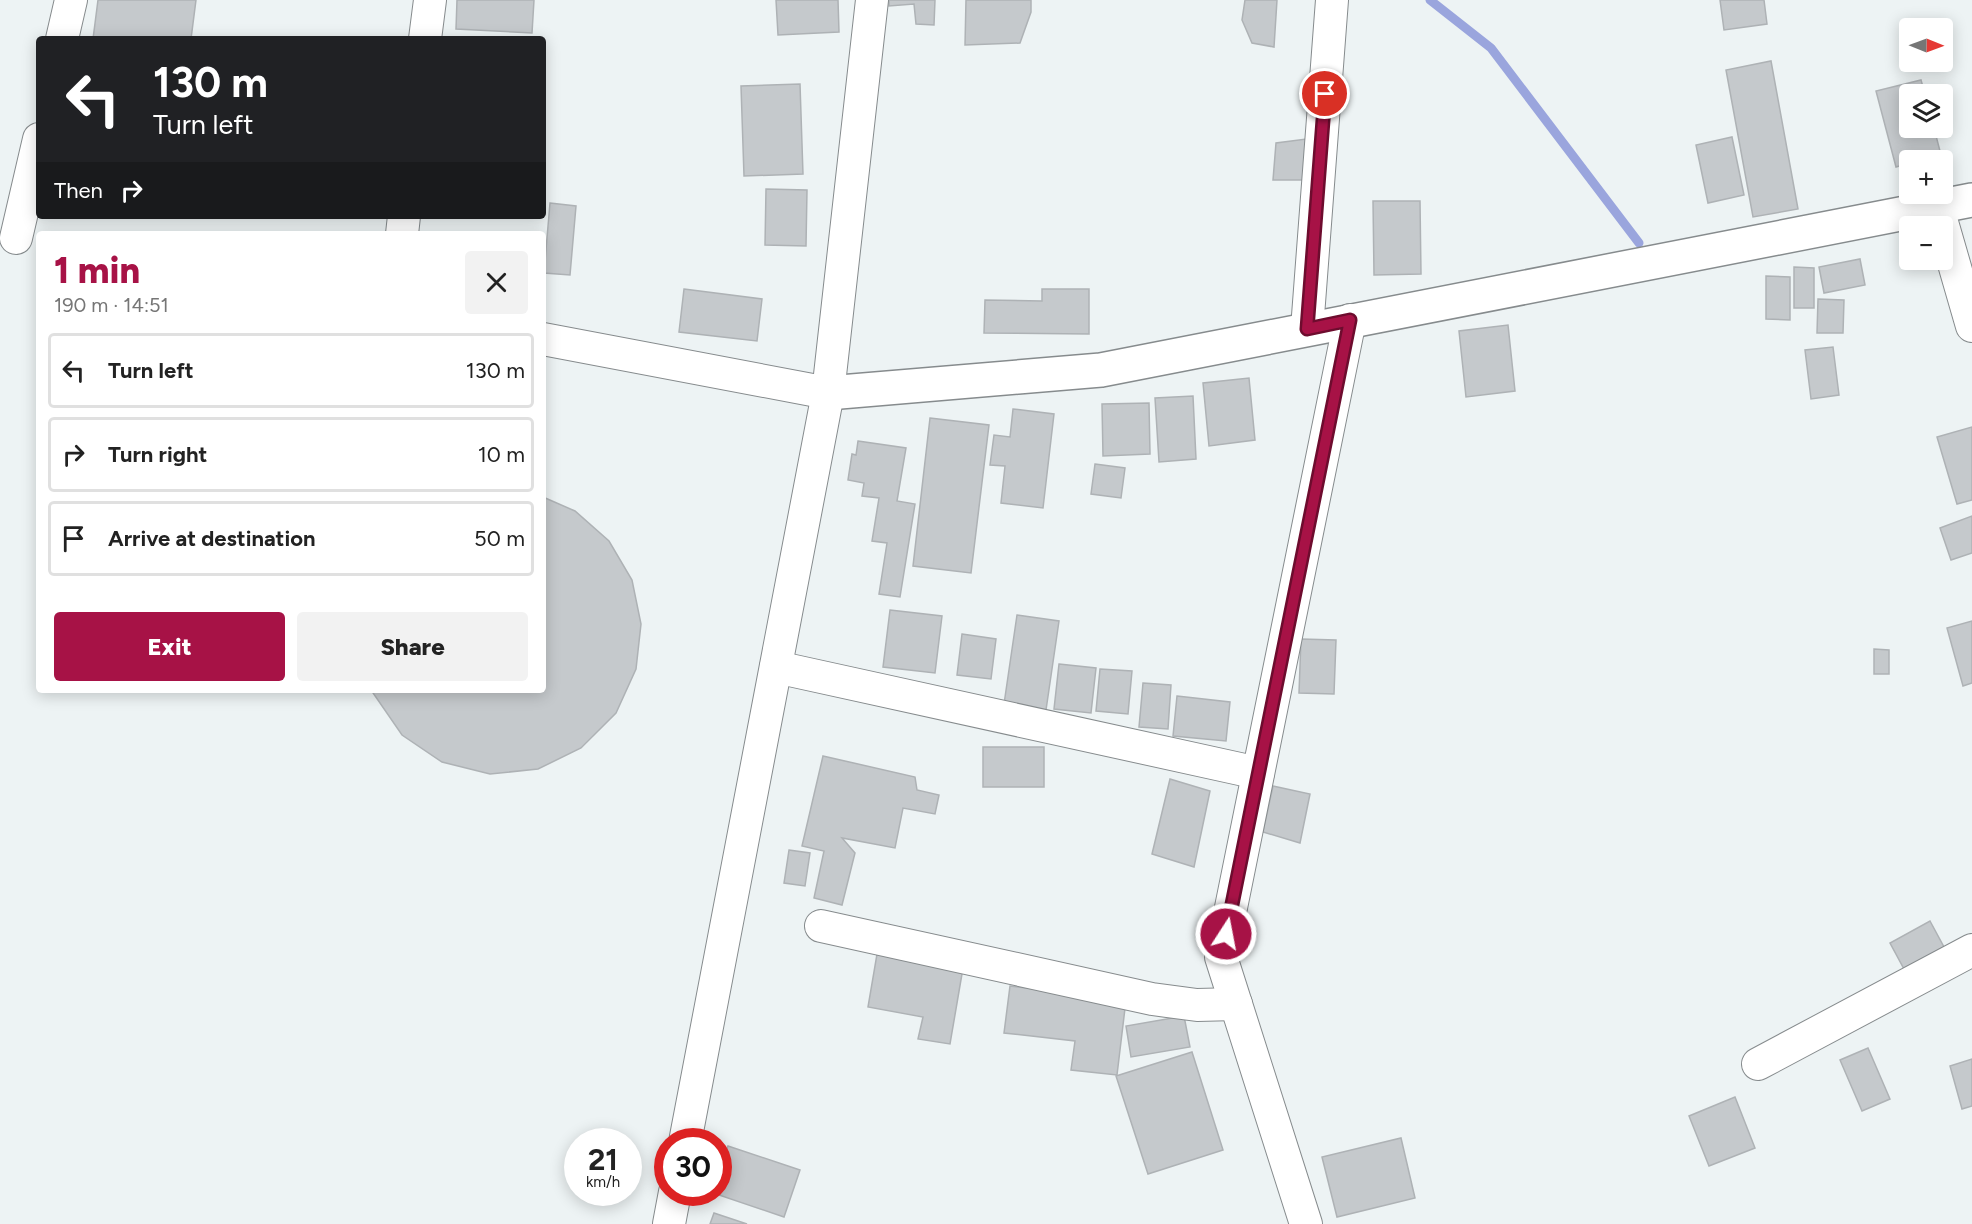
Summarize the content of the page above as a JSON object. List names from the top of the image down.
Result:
{
  "north": "right",
  "page": {
    "map_buttons": ["+", "−"],
    "turn": ["130 m", "Turn left"],
    "then": "Then",
    "heading": ["1 min", "190 m · 14:51"],
    "list": [
      {
        "name": "Turn left",
        "value": "130 m"
      },
      {
        "name": "Turn right",
        "value": "10 m"
      },
      {
        "name": "Arrive at destination",
        "value": "50 m"
      }
    ],
    "buttons": ["Exit", "Share"],
    "speed": "21 km/h",
    "limit": "30"
  }
}
